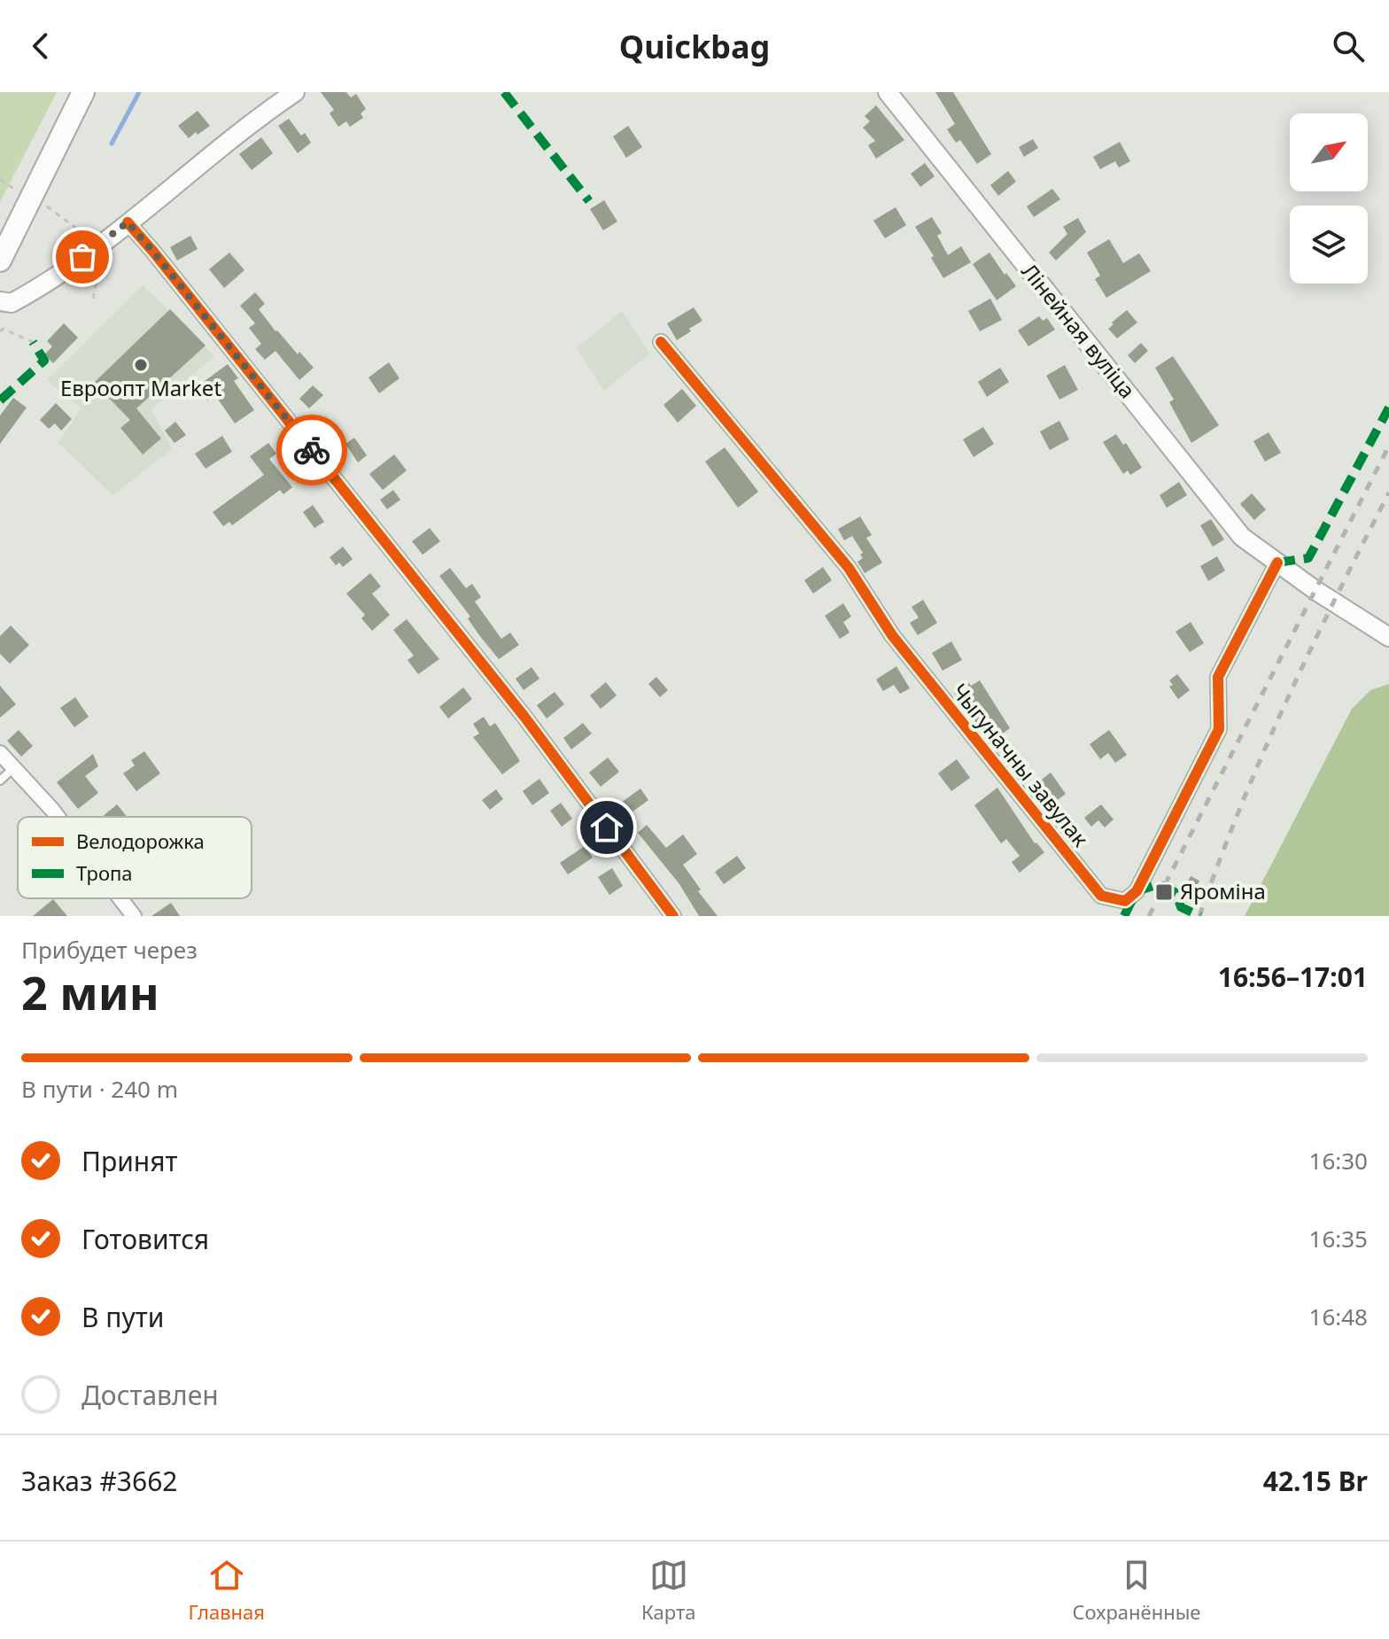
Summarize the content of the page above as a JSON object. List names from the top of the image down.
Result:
{
  "streets": {
    "street": ["Лінейная вуліца", "Чыгуначны завулак"]
  },
  "crossings": [
    ["Лінейная вуліца", "Чыгуначны завулак"]
  ],
  "places": {
    "other": ["Евроопт Market"],
    "transit": ["Яроміна"]
  },
  "legend": ["Велодорожка", "Тропа"],
  "north": "top right",
  "page": {
    "header": "Quickbag",
    "heading": ["2 мин", "Прибудет через", "16:56–17:01"],
    "panel": ["Заказ #3662", "42.15 Br"],
    "bar": "В пути · 240 m",
    "list": [
      ["Принят", "16:30"],
      ["Готовится", "16:35"],
      ["В пути", "16:48"],
      "Доставлен"
    ],
    "tabs": ["Главная", "Карта", "Сохранённые"]
  }
}
